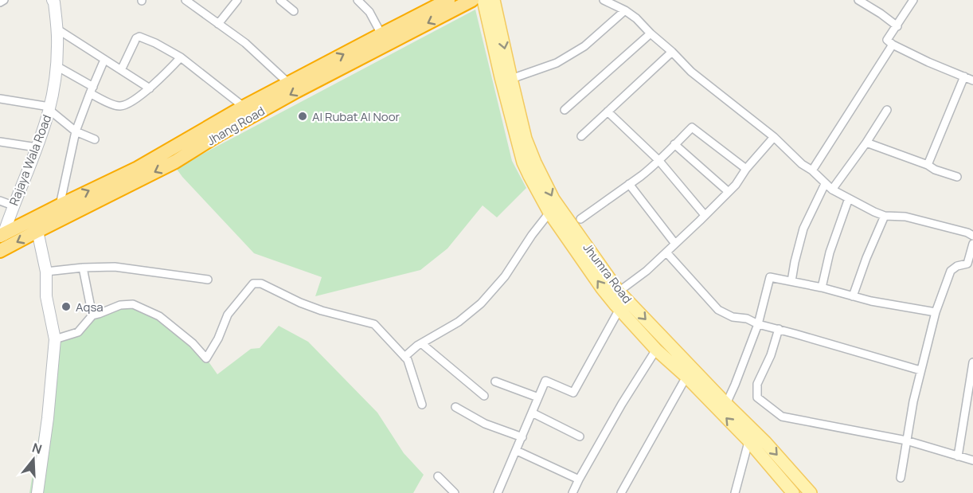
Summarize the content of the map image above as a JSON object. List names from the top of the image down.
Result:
{
  "streets": {
    "highway": ["Jhang Road"],
    "main road": ["Jhumra Road"],
    "street": ["Rajaya Wala Road"]
  },
  "crossings": [
    ["Jhang Road", "Rajaya Wala Road"]
  ],
  "places": ["Al Rubat Al Noor", "Aqsa"],
  "north": "top"
}
